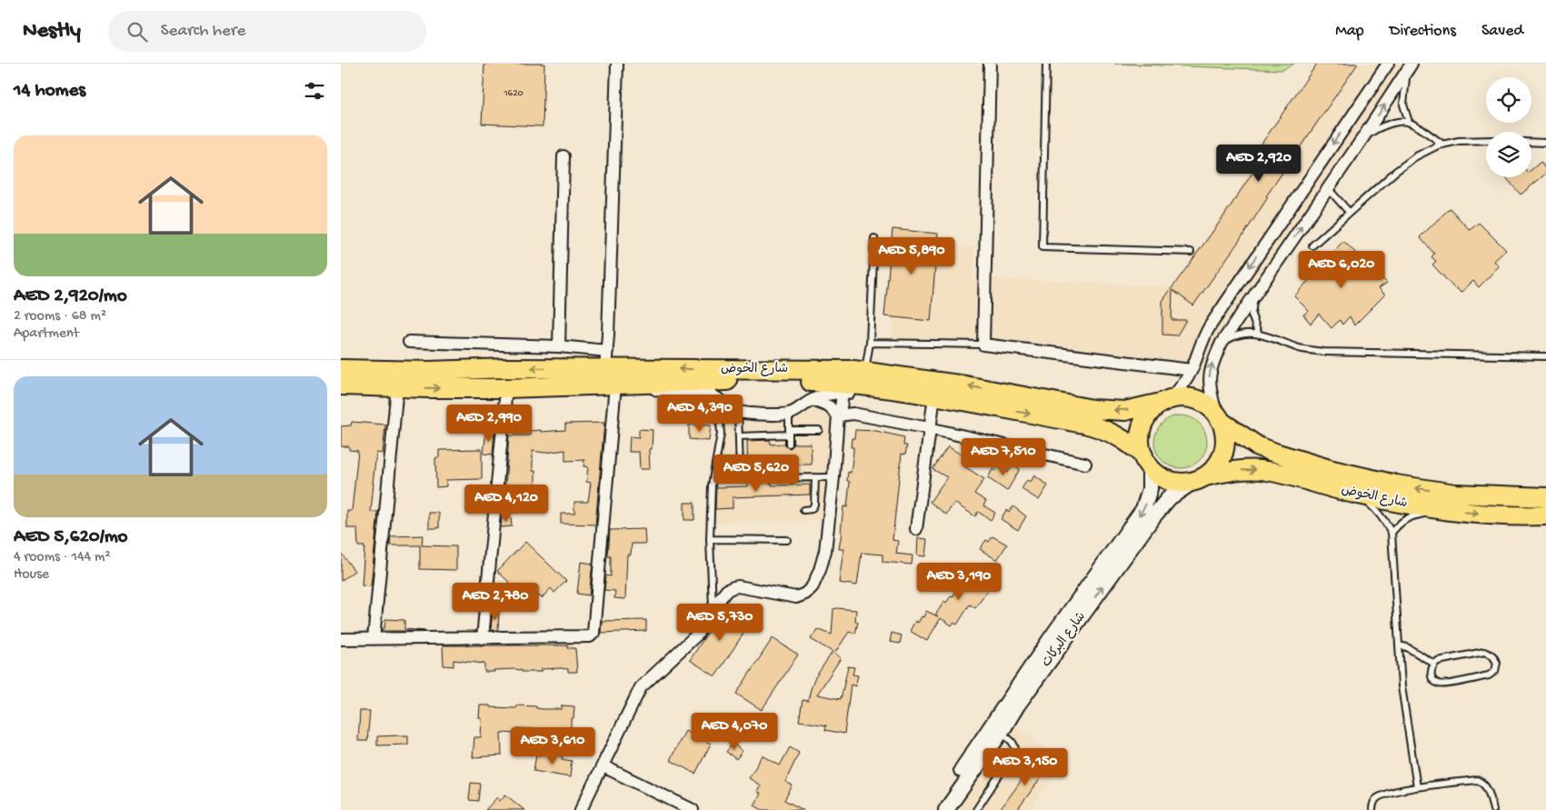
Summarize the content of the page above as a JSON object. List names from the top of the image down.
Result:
{
  "streets": {
    "main road": ["شارع الخوض"],
    "street": ["شارع البركات"]
  },
  "crossings": [
    ["شارع الخوض", "شارع البركات"]
  ],
  "house_numbers": ["1620"],
  "page": {
    "header": "Nestly",
    "search": "Search here",
    "nav": ["Map", "Directions", "Saved"],
    "heading": "14 homes",
    "list": [
      {
        "name": "AED 2,920/mo",
        "note": "2 rooms · 68 m² · Apartment"
      },
      {
        "name": "AED 5,620/mo",
        "note": "4 rooms · 144 m² · House"
      }
    ],
    "price": [
      "AED 2,920",
      "AED 5,890",
      "AED 6,020",
      "AED 4,390",
      "AED 2,990",
      "AED 7,510",
      "AED 5,620",
      "AED 4,120",
      "AED 3,190",
      "AED 2,780",
      "AED 5,730",
      "AED 4,070",
      "AED 3,610",
      "AED 3,150"
    ]
  }
}
